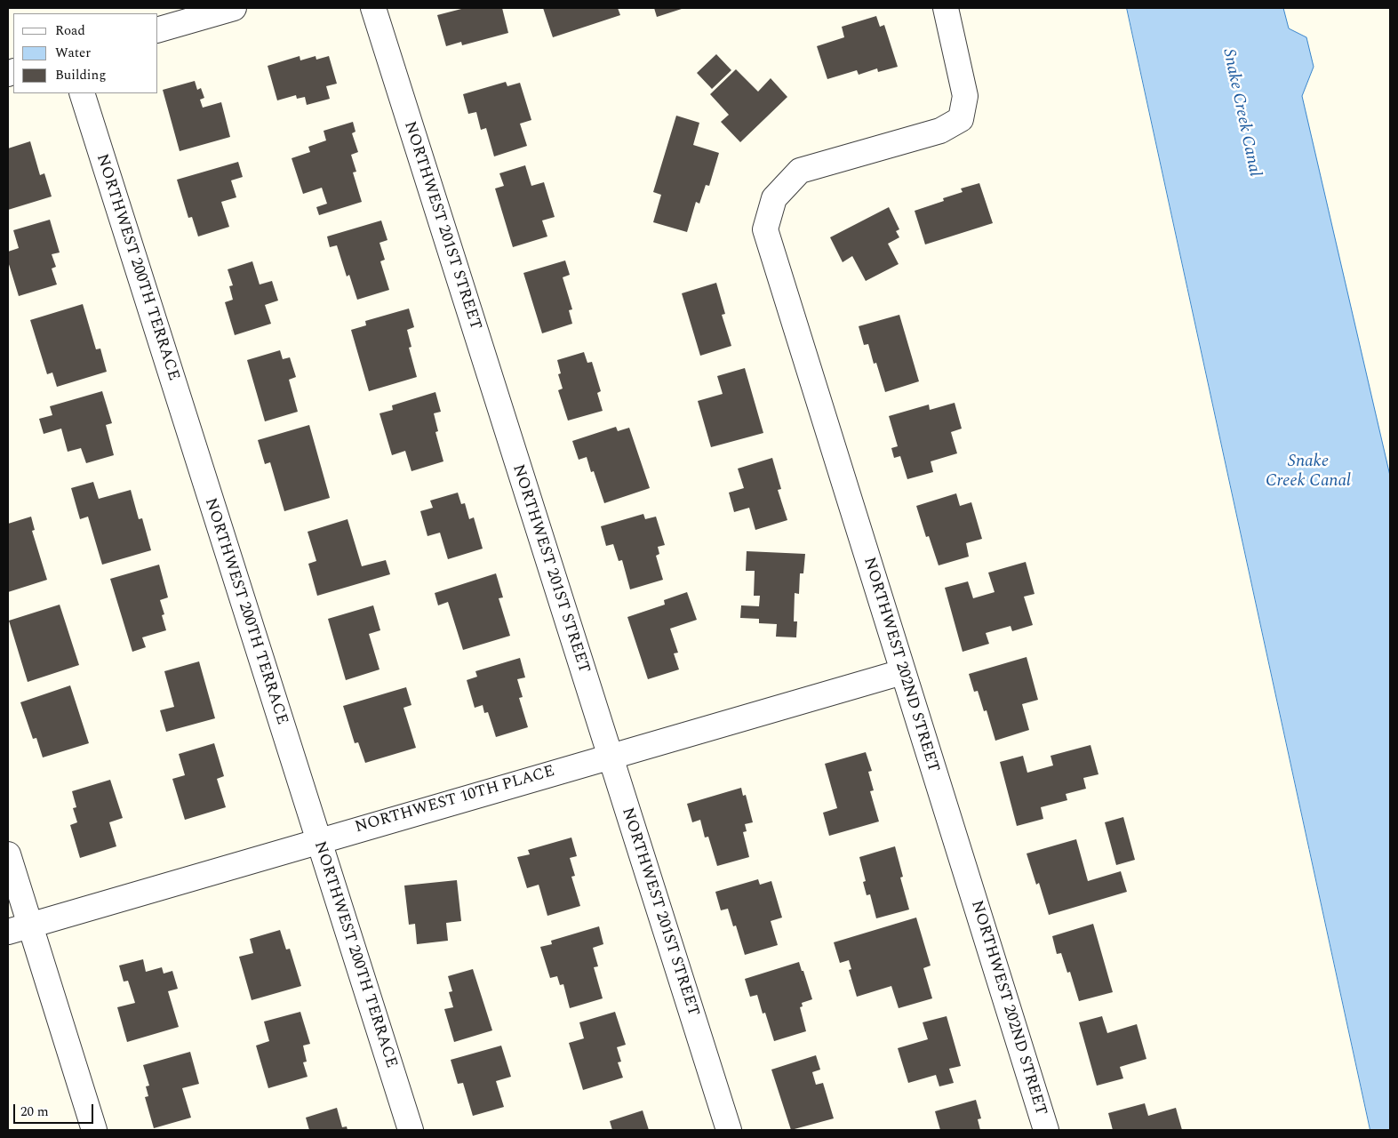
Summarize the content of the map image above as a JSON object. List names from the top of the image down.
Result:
{
  "streets": {
    "street": [
      "NORTHWEST 201ST STREET",
      "NORTHWEST 200TH TERRACE",
      "NORTHWEST 202ND STREET",
      "NORTHWEST 10TH PLACE"
    ]
  },
  "crossings": [
    ["NORTHWEST 201ST STREET", "NORTHWEST 10TH PLACE"],
    ["NORTHWEST 200TH TERRACE", "NORTHWEST 10TH PLACE"],
    ["NORTHWEST 202ND STREET", "NORTHWEST 10TH PLACE"]
  ],
  "water": ["Snake Creek Canal"],
  "legend": ["Road", "Water", "Building"],
  "scale_bar": "20 m"
}
